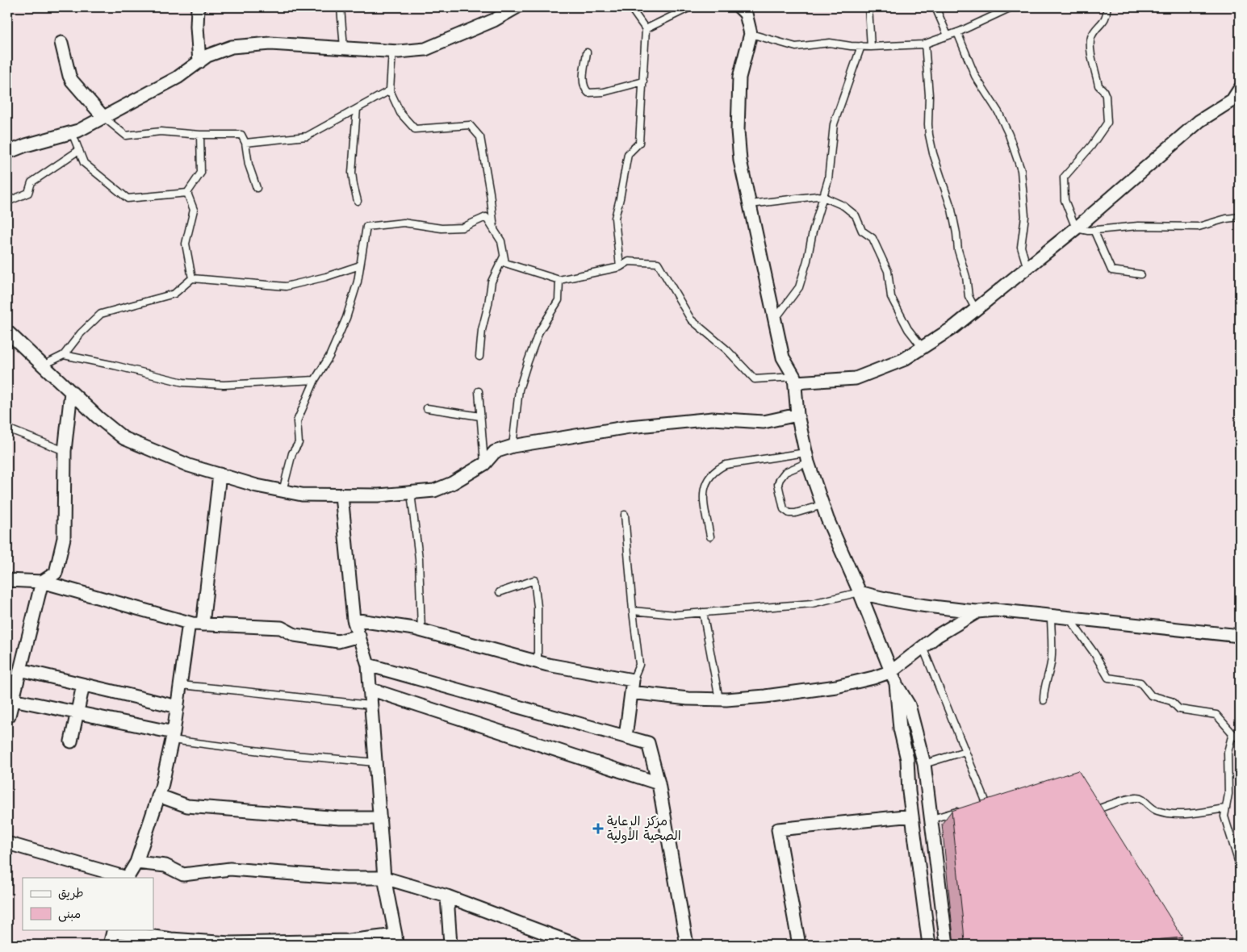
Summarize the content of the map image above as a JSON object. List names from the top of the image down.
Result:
{
  "places": {
    "health": ["مركز الرعاية الصحية الأولية"]
  },
  "legend": ["طريق", "مبنى"]
}
